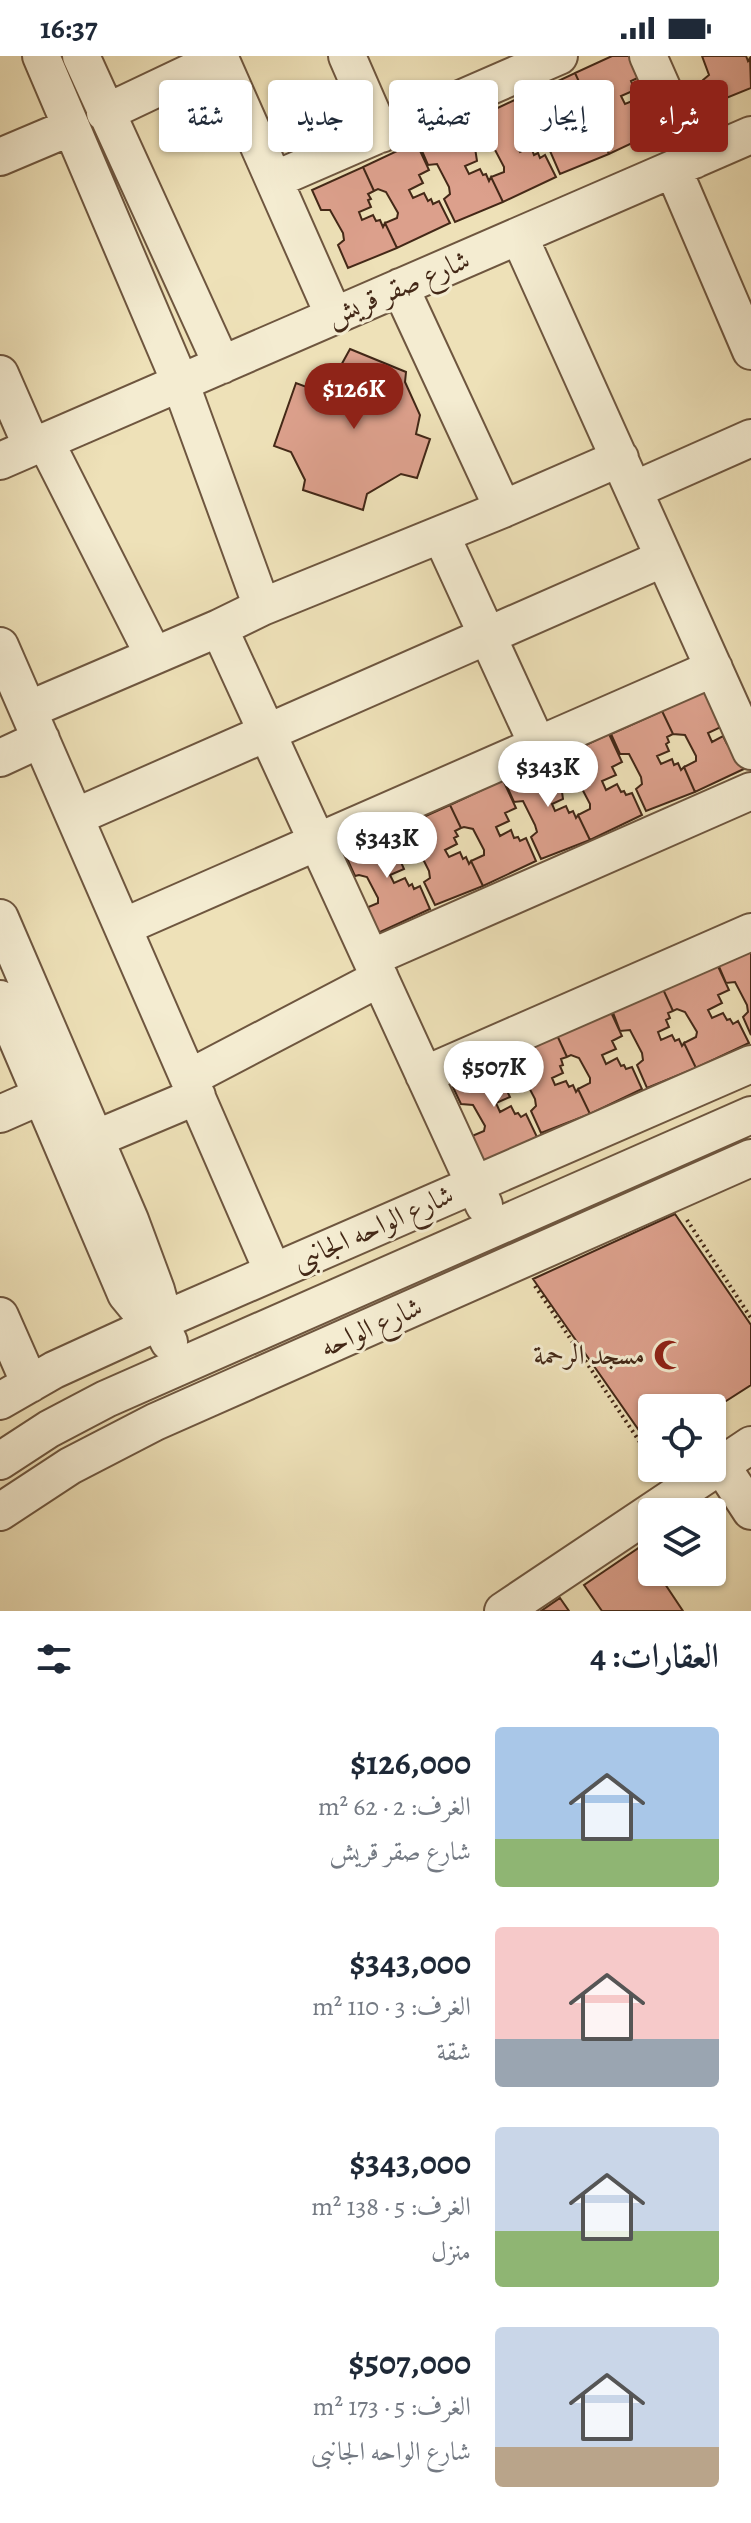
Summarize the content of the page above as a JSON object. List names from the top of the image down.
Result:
{
  "streets": {
    "street": ["شارع صقر قريش", "شارع الواحه الجانبى", "شارع الواحه"]
  },
  "places": {
    "mosque": ["مسجد الرحمة"]
  },
  "page": {
    "status": "16:37",
    "chip": [
      "شراء",
      "إيجار",
      "تصفية",
      "جديد",
      "شقة"
    ],
    "price": [
      "$126K",
      "$343K",
      "$343K",
      "$507K"
    ],
    "heading": "العقارات: 4",
    "list": [
      {
        "name": "$126,000",
        "note": "الغرف: 2 · 62 m² · شارع صقر قريش"
      },
      {
        "name": "$343,000",
        "note": "الغرف: 3 · 110 m² · شقة"
      },
      {
        "name": "$343,000",
        "note": "الغرف: 5 · 138 m² · منزل"
      },
      {
        "name": "$507,000",
        "note": "الغرف: 5 · 173 m² · شارع الواحه الجانبى"
      }
    ]
  }
}
